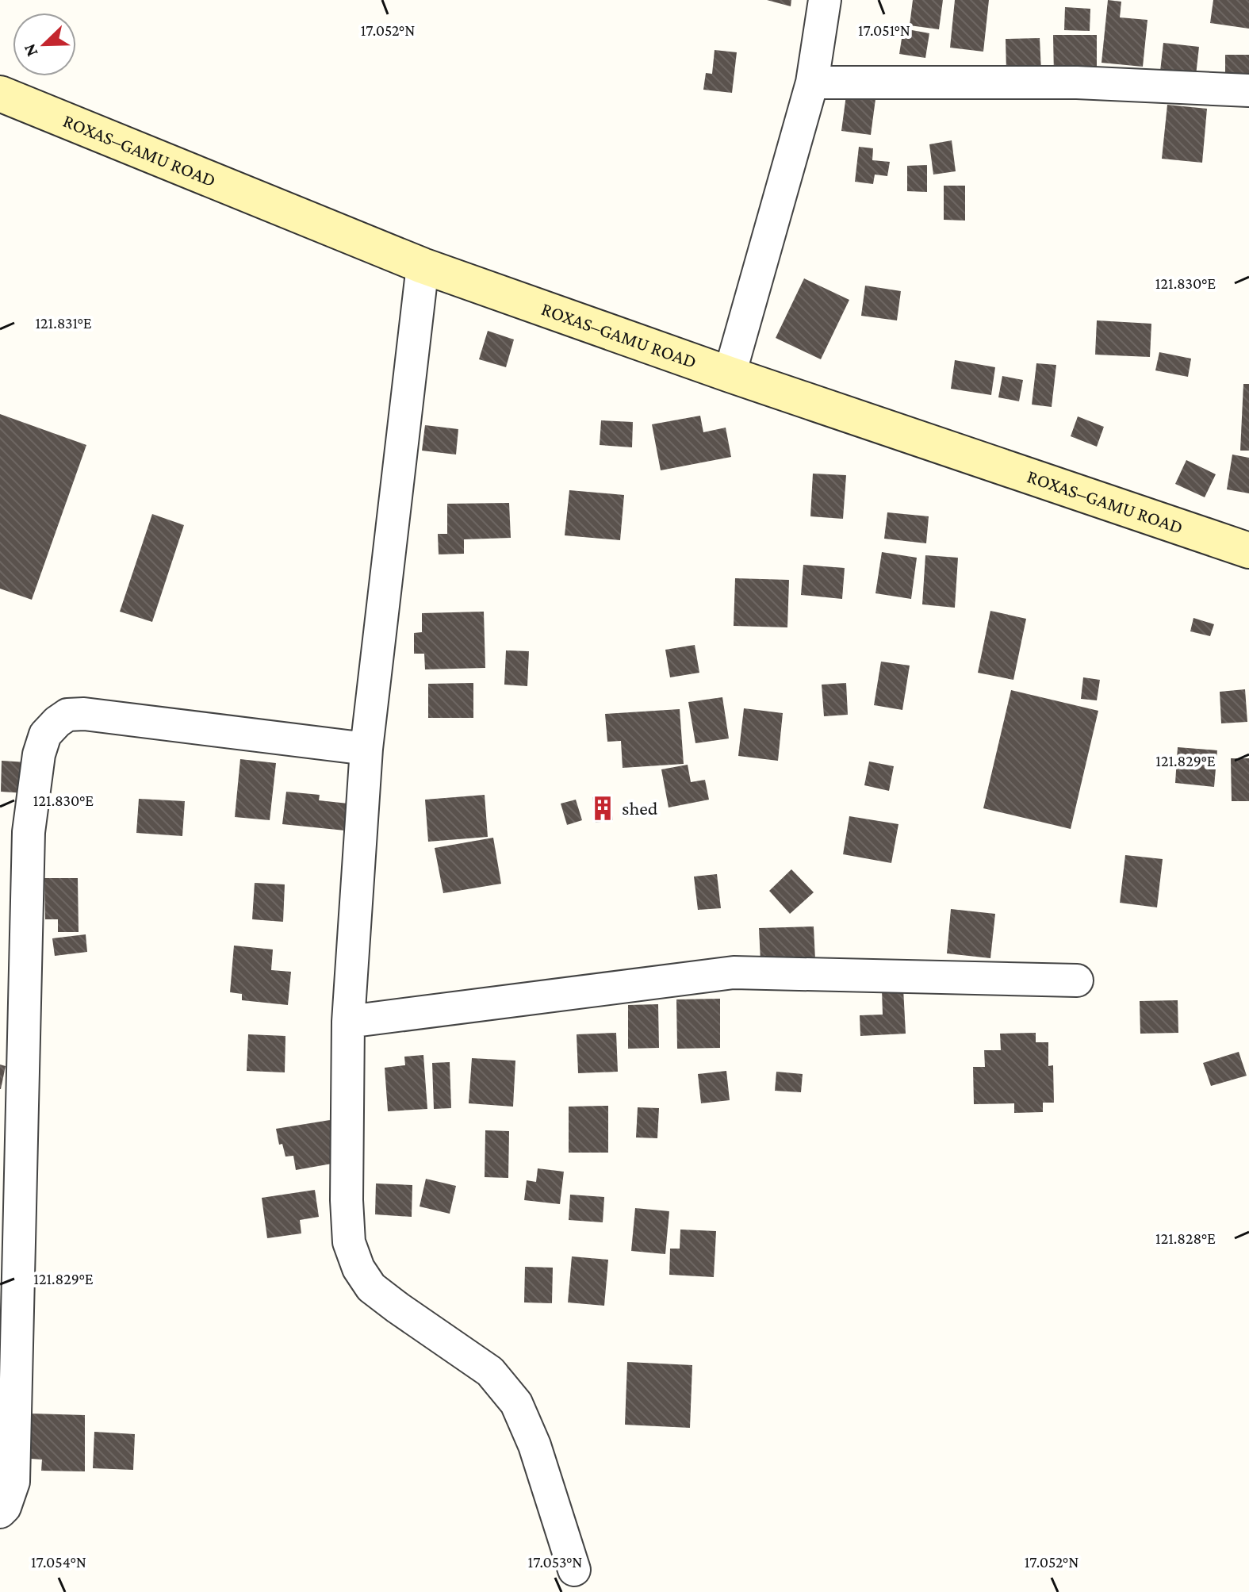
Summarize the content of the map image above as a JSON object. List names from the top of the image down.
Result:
{
  "streets": {
    "main road": ["ROXAS–GAMU ROAD"]
  },
  "places": {
    "building": ["shed"]
  },
  "north": "bottom left",
  "coordinates": [
    "17.052°N",
    "17.051°N",
    "121.830°E",
    "121.831°E",
    "121.829°E",
    "121.828°E",
    "17.054°N",
    "17.053°N"
  ]
}
